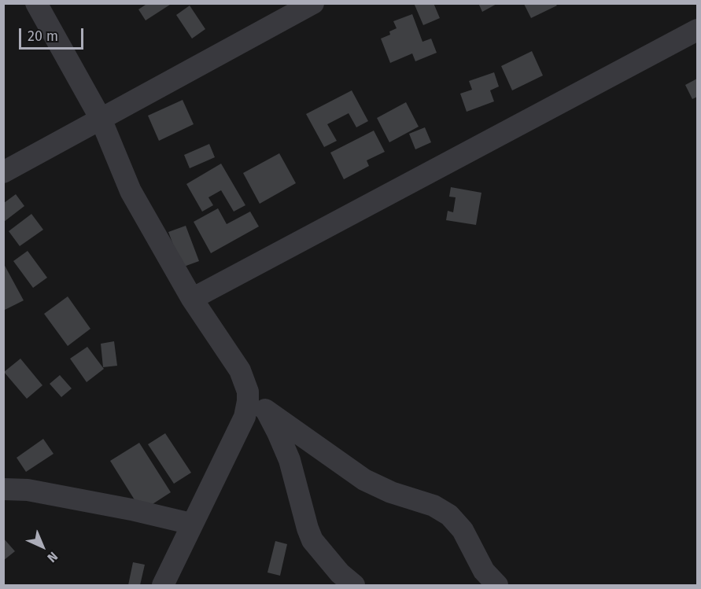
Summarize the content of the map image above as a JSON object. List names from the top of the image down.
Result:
{
  "scale_bar": "20 m",
  "north": "bottom right"
}
